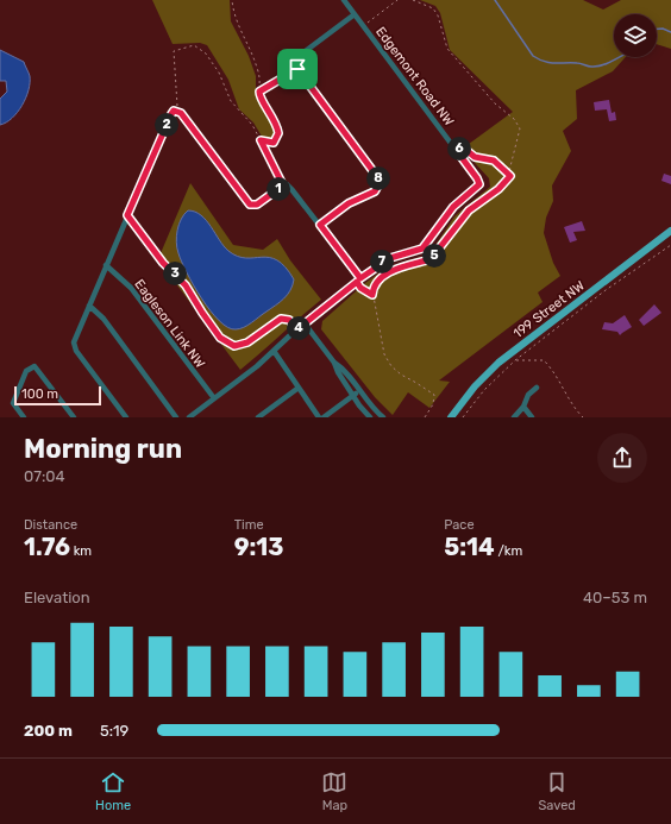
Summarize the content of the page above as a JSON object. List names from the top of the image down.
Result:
{
  "streets": {
    "main road": ["199 Street NW"],
    "street": ["Edgemont Road NW", "Eagleson Link NW"]
  },
  "crossings": [
    ["Edgemont Road NW", "Eagleson Link NW"]
  ],
  "scale_bar": "100 m",
  "page": {
    "pins": [
      "2",
      "6",
      "8",
      "1",
      "5",
      "7",
      "3",
      "4"
    ],
    "scale": "100 m",
    "heading": ["Morning run", "07:04"],
    "stats": [
      ["Distance", "1.76 km"],
      ["Time", "9:13"],
      ["Pace", "5:14 /km"]
    ],
    "chart": ["Elevation", "40–53 m"],
    "list": [
      {
        "name": "200 m",
        "note": "5:19"
      }
    ],
    "tabs": ["Home", "Map", "Saved"]
  }
}
